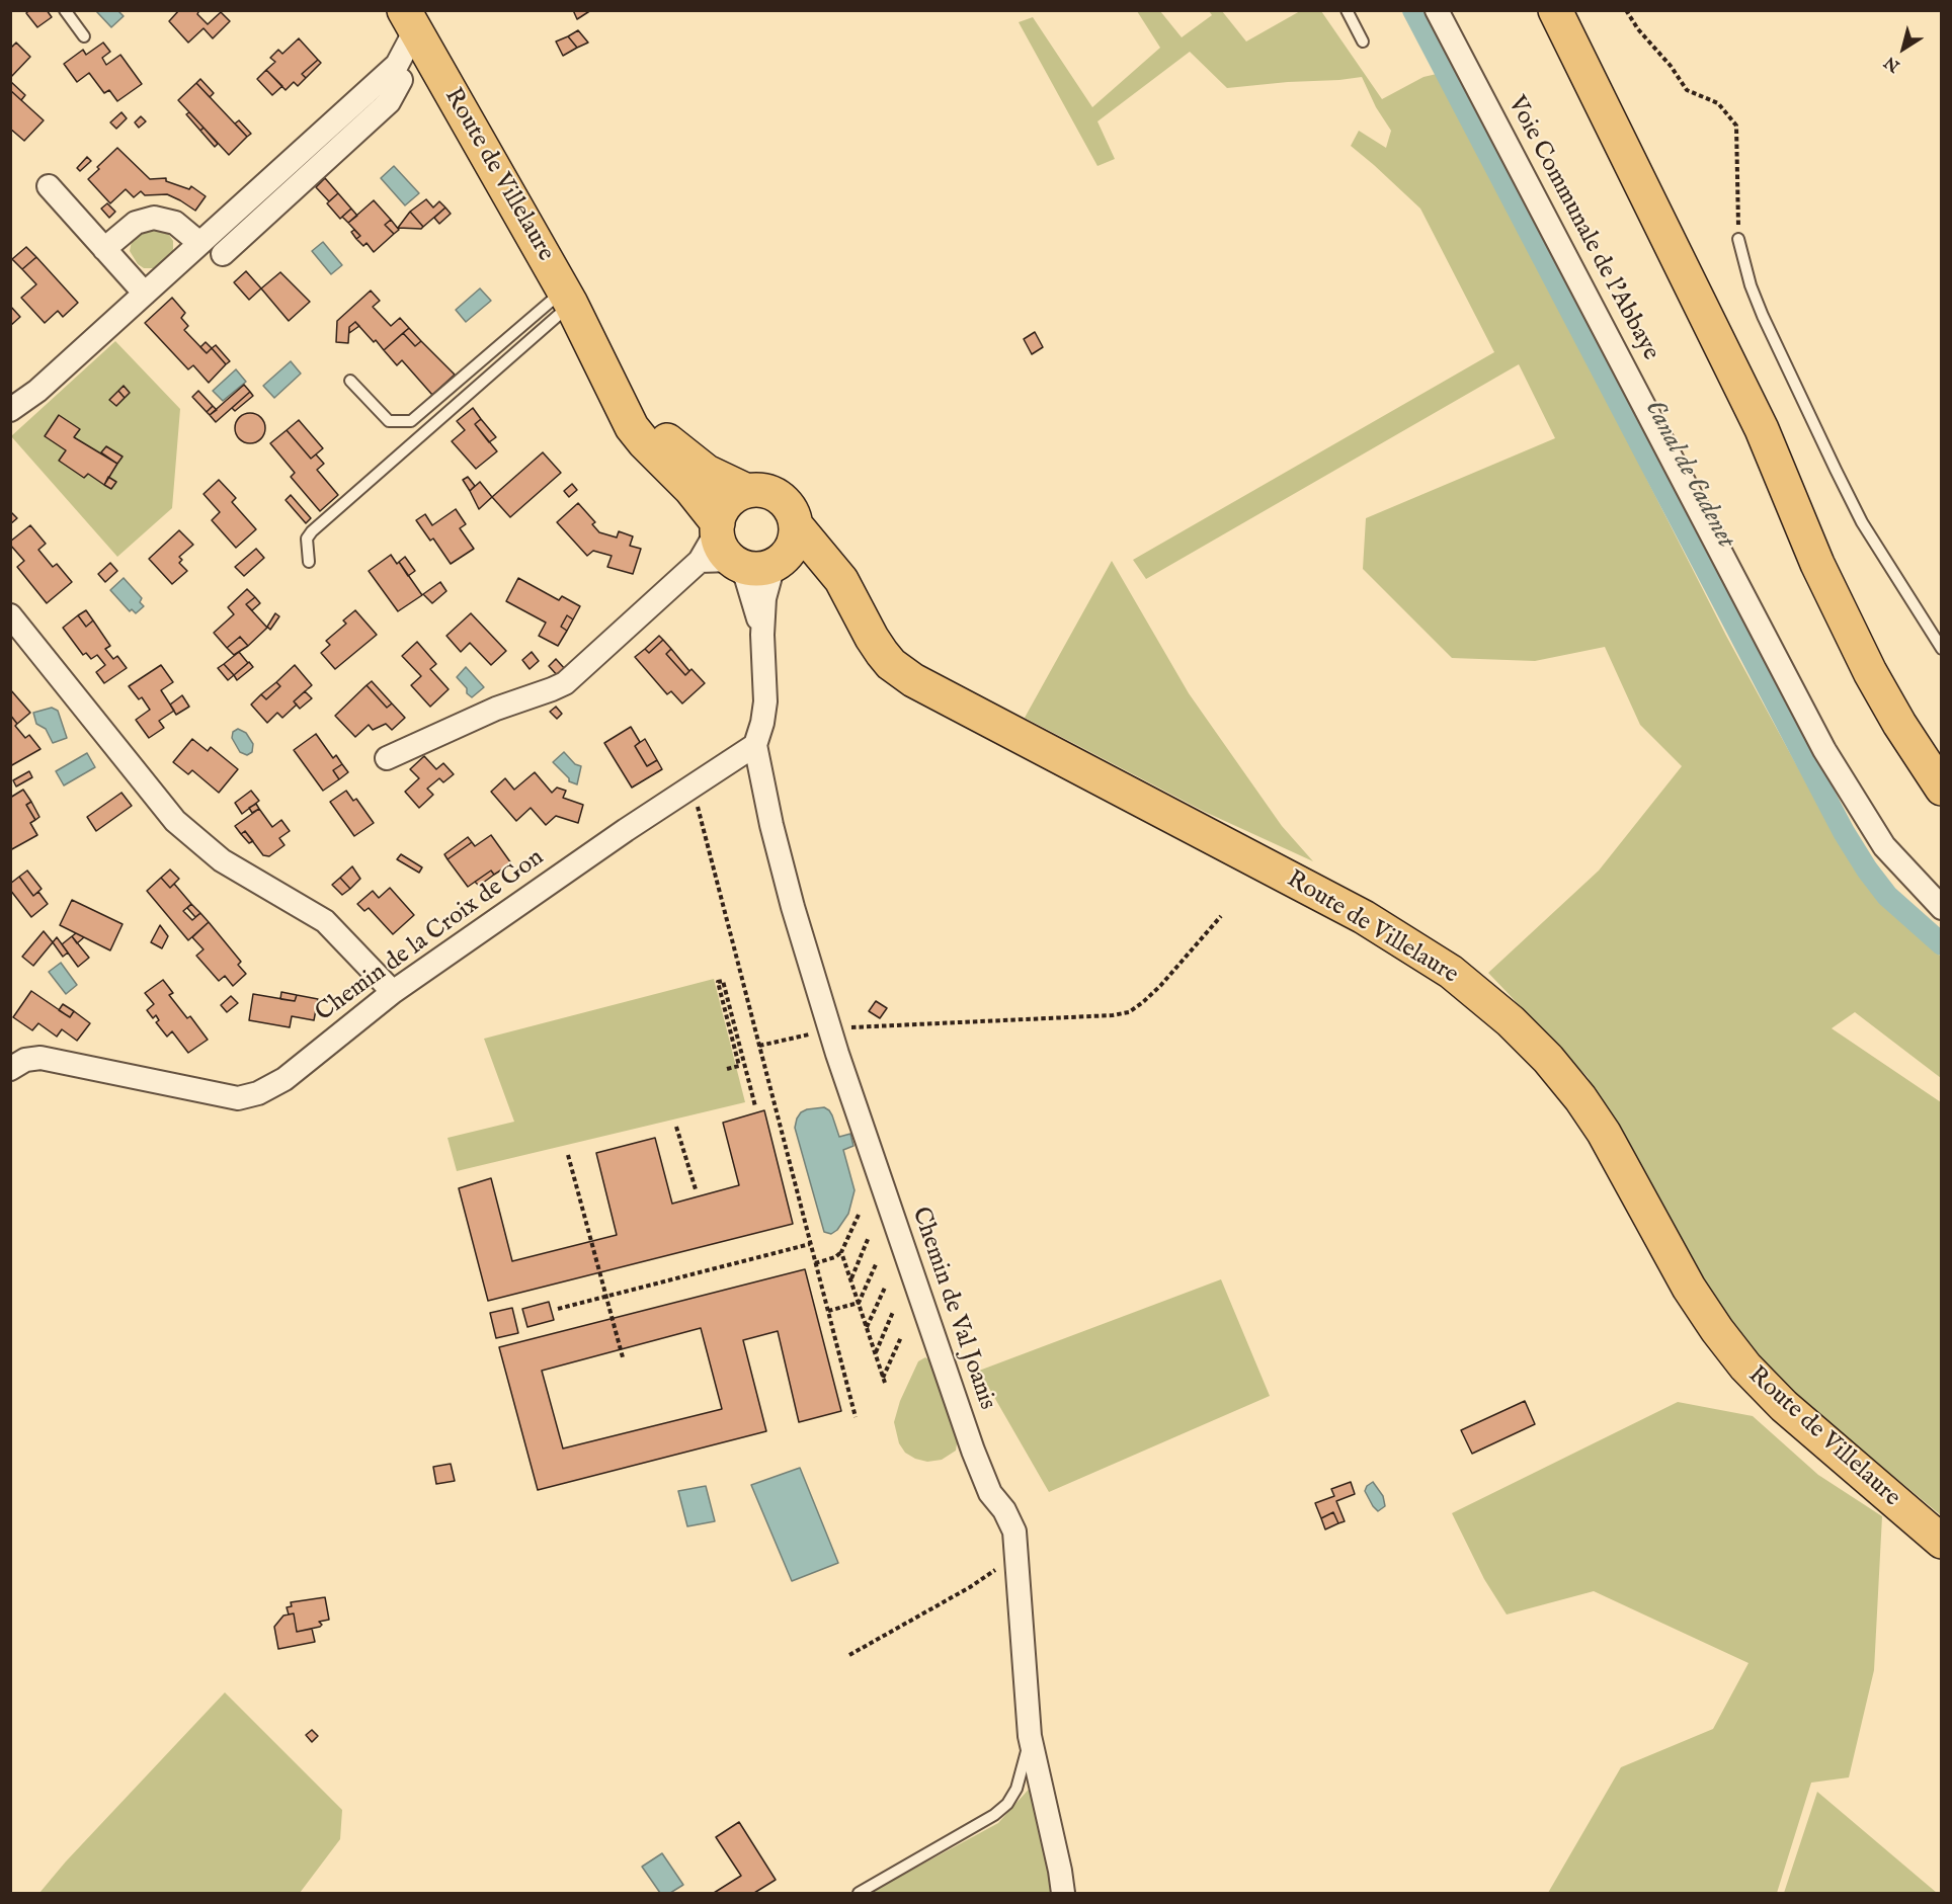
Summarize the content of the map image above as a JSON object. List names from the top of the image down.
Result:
{
  "streets": {
    "main road": ["Route de Villelaure"],
    "street": ["Voie Communale de l'Abbaye", "Chemin de la Croix de Gon", "Chemin de Val Joanis"]
  },
  "crossings": [
    ["Chemin de la Croix de Gon", "Chemin de Val Joanis"]
  ],
  "water": ["Canal de Cadenet"],
  "north": "bottom left"
}
